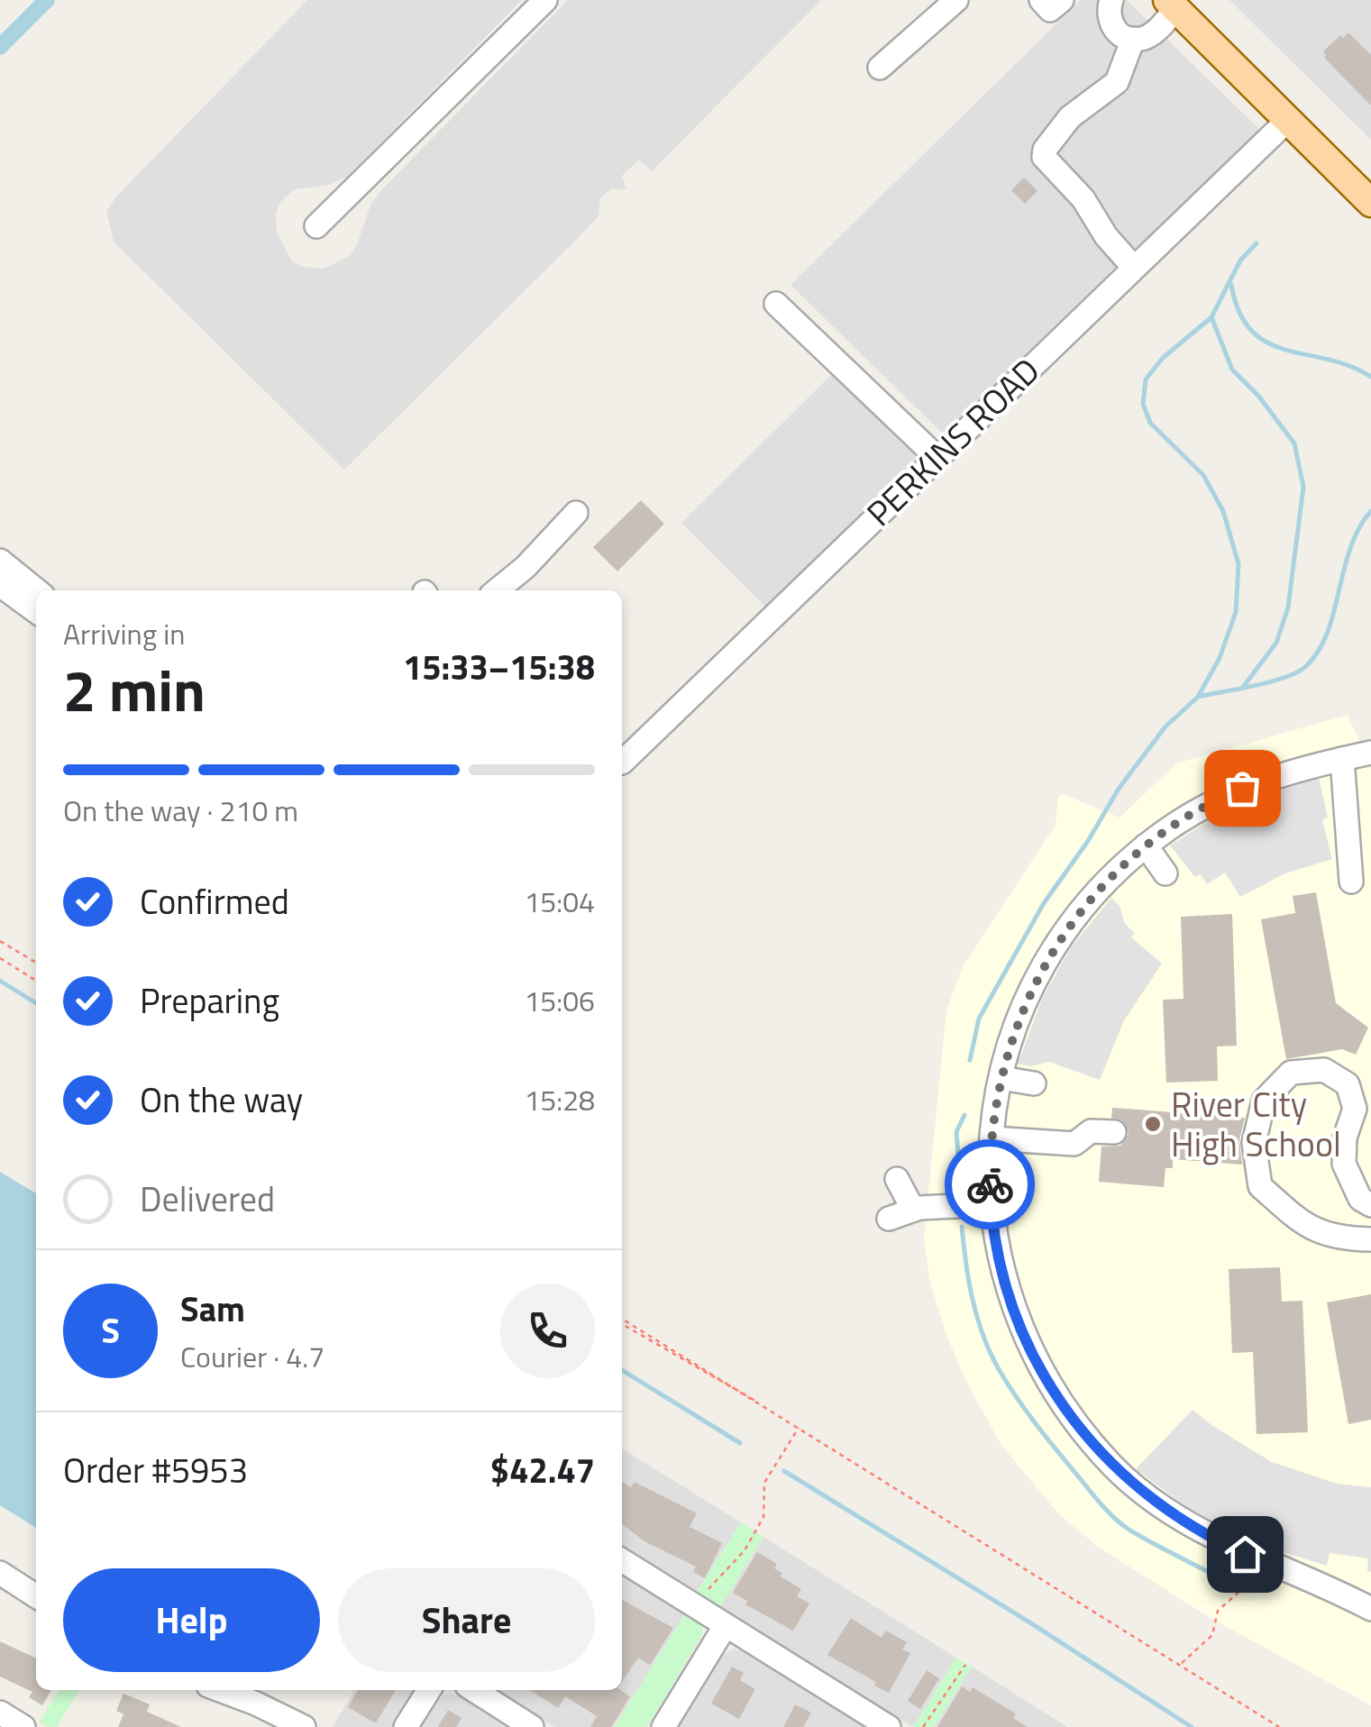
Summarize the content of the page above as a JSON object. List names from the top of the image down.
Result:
{
  "streets": {
    "street": ["PERKINS ROAD"]
  },
  "places": ["River City High School"],
  "page": {
    "heading": ["2 min", "Arriving in", "15:33–15:38"],
    "panel": [
      "Sam",
      "Courier · 4.7",
      "Order #5953",
      "$42.47"
    ],
    "bar": "On the way · 210 m",
    "list": [
      ["Confirmed", "15:04"],
      ["Preparing", "15:06"],
      ["On the way", "15:28"],
      "Delivered"
    ],
    "round": "S",
    "buttons": ["Help", "Share"]
  }
}
